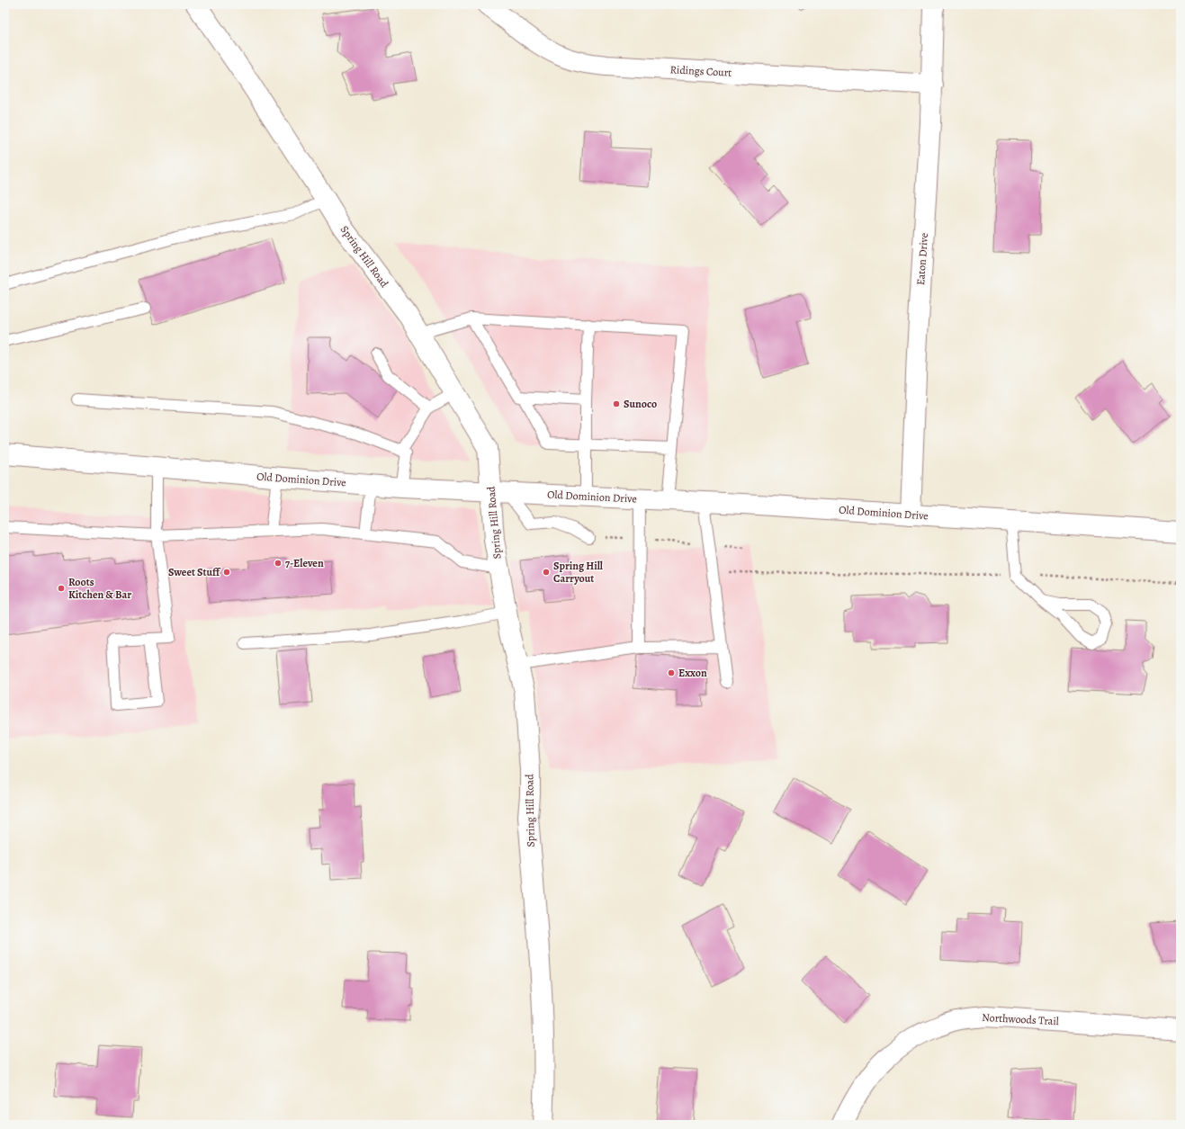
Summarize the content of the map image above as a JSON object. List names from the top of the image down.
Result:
{
  "streets": {
    "main road": [
      "Ridings Court",
      "Spring Hill Road",
      "Eaton Drive",
      "Old Dominion Drive",
      "Northwoods Trail"
    ]
  },
  "crossings": [
    ["Ridings Court", "Eaton Drive"],
    ["Spring Hill Road", "Old Dominion Drive"],
    ["Eaton Drive", "Old Dominion Drive"]
  ],
  "places": [
    "Sunoco",
    "7-Eleven",
    "Sweet Stuff",
    "Spring Hill Carryout",
    "Roots Kitchen & Bar",
    "Exxon"
  ]
}
